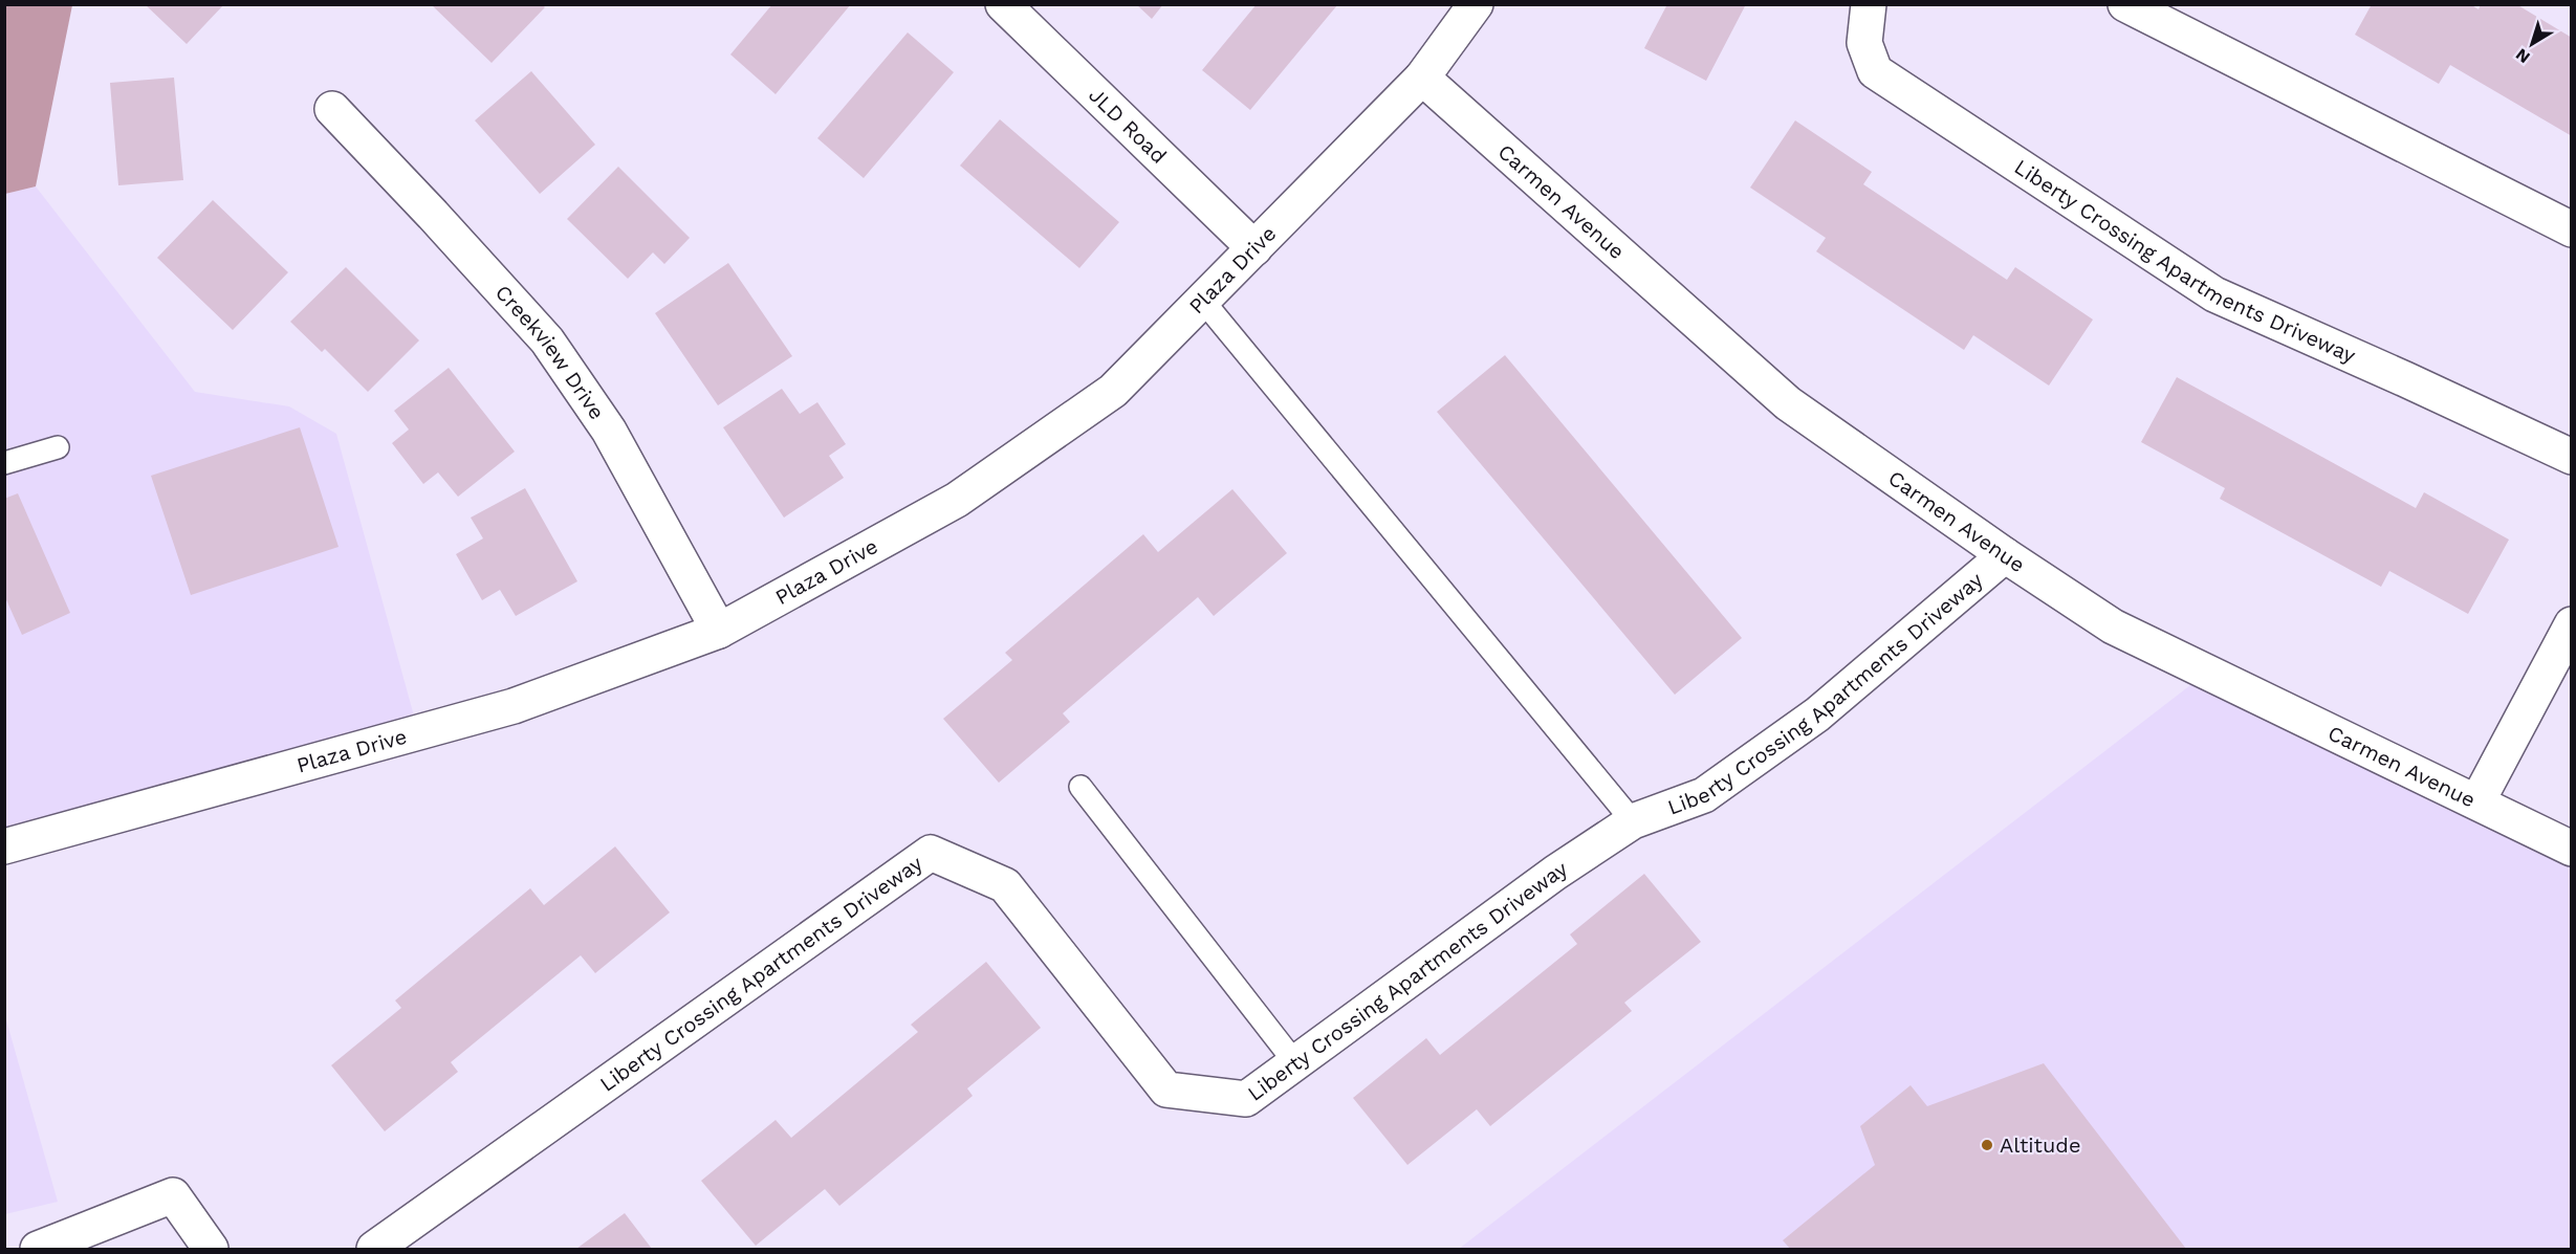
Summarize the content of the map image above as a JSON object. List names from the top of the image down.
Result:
{
  "streets": {
    "street": [
      "JLD Road",
      "Carmen Avenue",
      "Liberty Crossing Apartments Driveway",
      "Plaza Drive",
      "Creekview Drive"
    ]
  },
  "crossings": [
    ["JLD Road", "Plaza Drive"],
    ["Carmen Avenue", "Liberty Crossing Apartments Driveway"],
    ["Carmen Avenue", "Plaza Drive"],
    ["Plaza Drive", "Creekview Drive"]
  ],
  "places": ["Altitude"],
  "north": "bottom left"
}
